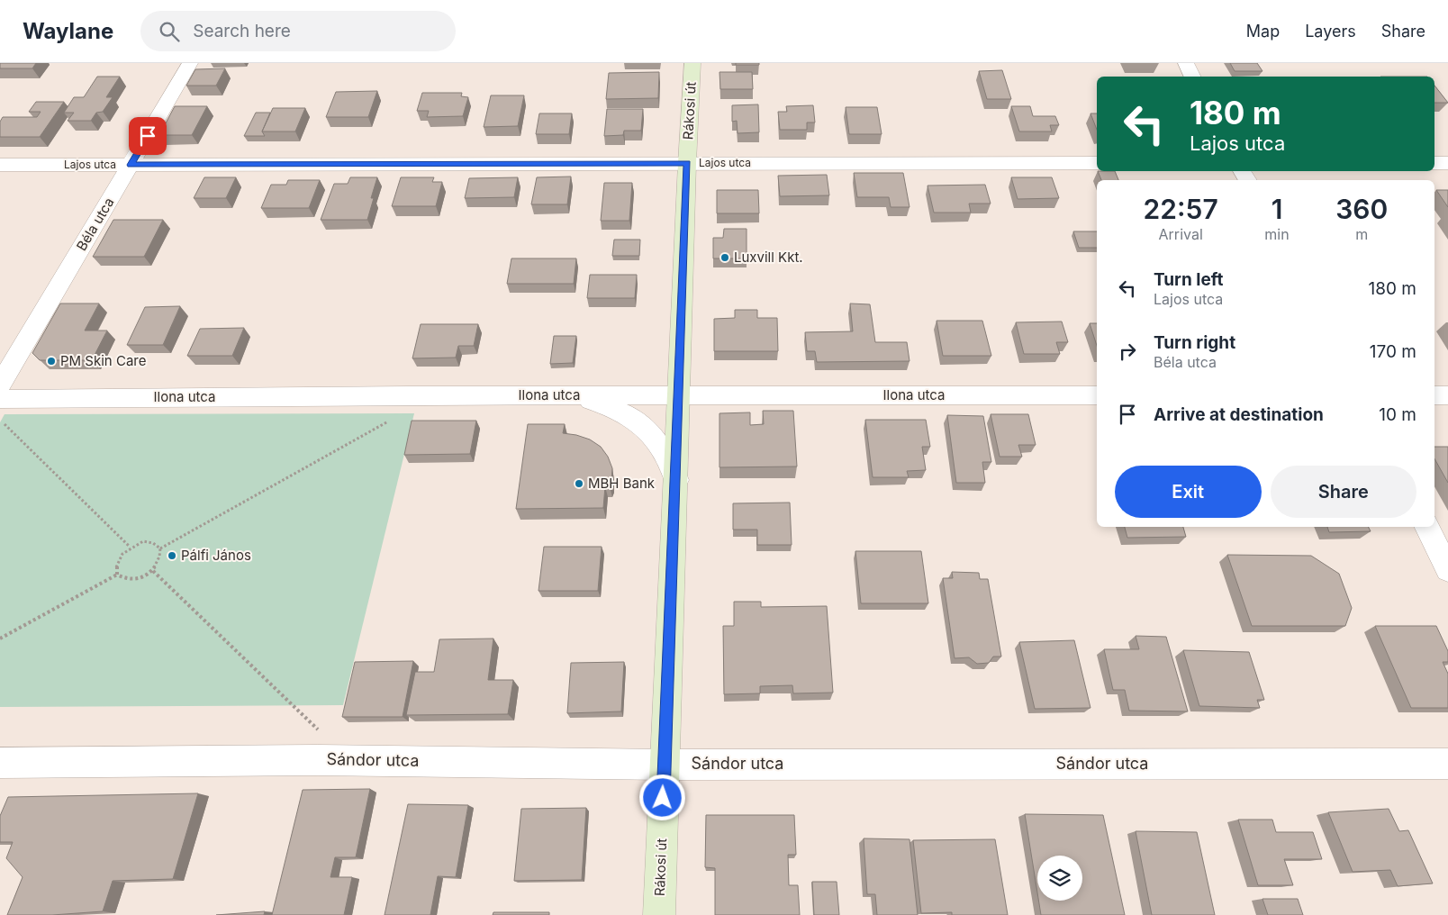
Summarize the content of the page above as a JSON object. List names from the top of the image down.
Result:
{
  "streets": {
    "main road": ["Rákosi út"],
    "street": [
      "Lajos utca",
      "Béla utca",
      "Ilona utca",
      "Sándor utca"
    ]
  },
  "crossings": [
    ["Rákosi út", "Lajos utca"],
    ["Rákosi út", "Ilona utca"],
    ["Rákosi út", "Sándor utca"],
    ["Lajos utca", "Béla utca"]
  ],
  "places": [
    "Luxvill Kkt.",
    "PM Skin Care",
    "MBH Bank",
    "Pálfi János"
  ],
  "page": {
    "header": "Waylane",
    "search": "Search here",
    "nav": ["Map", "Layers", "Share"],
    "turn": ["180 m", "Lajos utca"],
    "eta": [
      "22:57",
      "Arrival",
      "1",
      "min",
      "360",
      "m"
    ],
    "list": [
      {
        "name": "Turn left",
        "note": "Lajos utca",
        "value": "180 m"
      },
      {
        "name": "Turn right",
        "note": "Béla utca",
        "value": "170 m"
      },
      {
        "name": "Arrive at destination",
        "value": "10 m"
      }
    ],
    "buttons": ["Exit", "Share"]
  }
}
